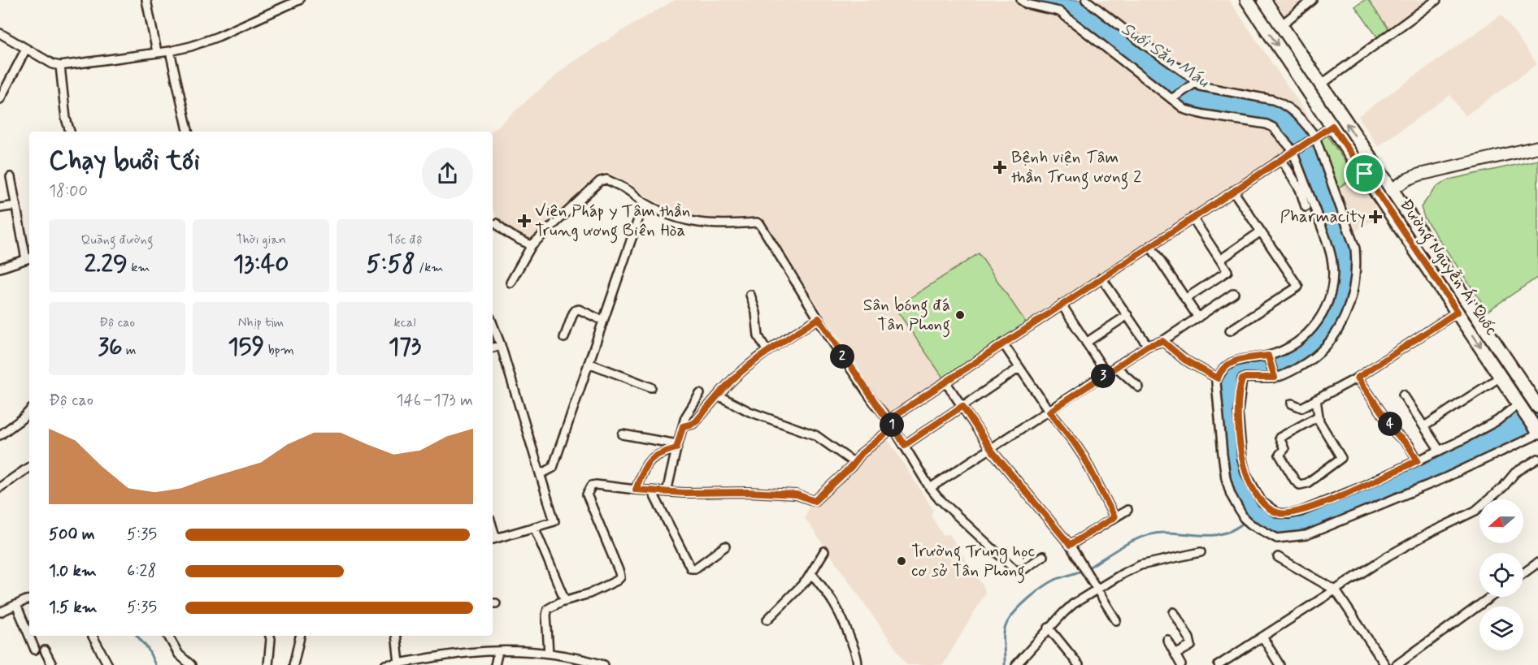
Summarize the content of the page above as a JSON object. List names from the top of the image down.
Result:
{
  "streets": {
    "main road": ["Đường Nguyễn Ái Quốc"]
  },
  "water": ["Suối Săn Máu"],
  "places": {
    "health": ["Bệnh viện Tâm thần Trung ương 2", "Pharmacity", "Viện Pháp y Tâm thần Trung ương Biên Hòa"],
    "other": ["Sân bóng đá Tân Phong", "Trường Trung học cơ sở Tân Phong"]
  },
  "north": "left",
  "page": {
    "heading": ["Chạy buổi tối", "18:00"],
    "stats": [
      ["Quãng đường", "2.29 km"],
      ["Thời gian", "13:40"],
      ["Tốc độ", "5:58 /km"],
      ["Độ cao", "36 m"],
      ["Nhịp tim", "159 bpm"],
      ["kcal", "173"]
    ],
    "pins": [
      "2",
      "3",
      "4",
      "1"
    ],
    "chart": ["Độ cao", "146–173 m"],
    "list": [
      {
        "name": "500 m",
        "note": "5:35"
      },
      {
        "name": "1.0 km",
        "note": "6:28"
      },
      {
        "name": "1.5 km",
        "note": "5:35"
      }
    ]
  }
}
